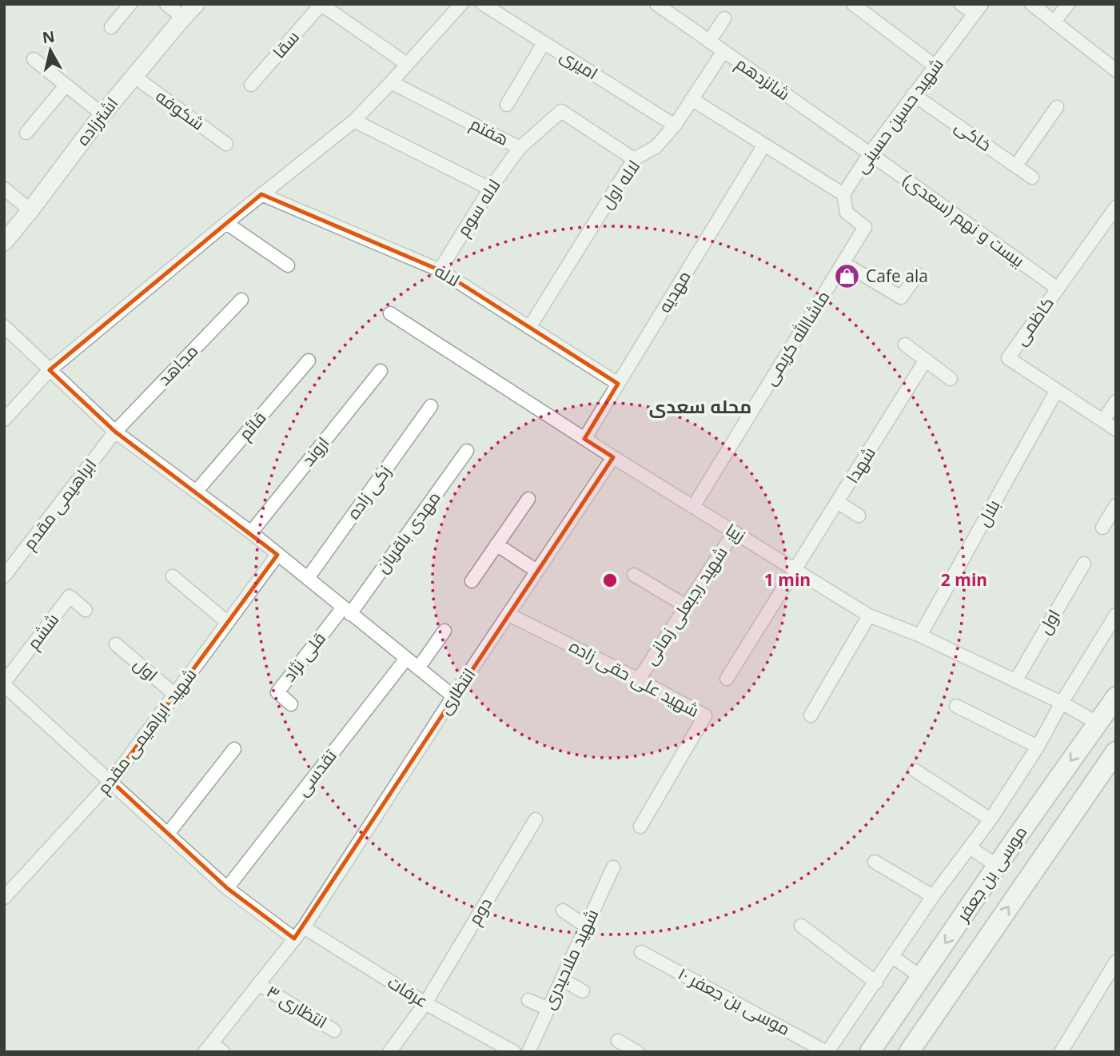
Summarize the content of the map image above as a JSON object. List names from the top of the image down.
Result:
{
  "streets": {
    "main road": ["موسی بن جعفر"],
    "street": [
      "سقا",
      "امیری",
      "شانزدهم",
      "شکوفه",
      "شهید حسین حسینی",
      "اشترزاده",
      "هفتم",
      "خاکی",
      "لاله اول",
      "لاله سوم",
      "بیست و نهم (سعدی)",
      "لاله",
      "مهدیه",
      "کاظمی",
      "ماشاالله کریمی",
      "مجاهد",
      "قائم",
      "اروند",
      "شهدا",
      "زکی زاده",
      "ابراهیمی مقدم",
      "بلال",
      "مهدی باقریان",
      "زیبا",
      "شهید رجبعلی زمانی",
      "اول",
      "ششم",
      "قلی نژاد",
      "شهید علی حقی زاده",
      "انتظاری",
      "شهید ابراهیمی مقدم",
      "تقدسی",
      "دوم",
      "شهید ملاحیدری",
      "عرفات",
      "موسی بن جعفر ۱۰",
      "انتظاری ۳"
    ]
  },
  "crossings": [
    ["امیری", "لاله اول"],
    ["شانزدهم", "شهید حسین حسینی"],
    ["شانزدهم", "لاله اول"],
    ["شانزدهم", "بیست و نهم (سعدی)"],
    ["شکوفه", "اشترزاده"],
    ["شهید حسین حسینی", "خاکی"],
    ["شهید حسین حسینی", "بیست و نهم (سعدی)"],
    ["شهید حسین حسینی", "ماشاالله کریمی"],
    ["هفتم", "لاله اول"],
    ["هفتم", "لاله سوم"],
    ["لاله اول", "لاله"],
    ["لاله سوم", "لاله"],
    ["بیست و نهم (سعدی)", "کاظمی"],
    ["لاله", "مهدیه"],
    ["مهدیه", "زیبا"],
    ["کاظمی", "بلال"],
    ["ماشاالله کریمی", "زیبا"],
    ["مجاهد", "ابراهیمی مقدم"],
    ["شهدا", "زیبا"],
    ["بلال", "زیبا"],
    ["مهدی باقریان", "قلی نژاد"],
    ["زیبا", "شهید رجبعلی زمانی"],
    ["زیبا", "اول"],
    ["زیبا", "انتظاری"],
    ["زیبا", "موسی بن جعفر"],
    ["شهید رجبعلی زمانی", "شهید علی حقی زاده"],
    ["اول", "شهید ابراهیمی مقدم"],
    ["شهید علی حقی زاده", "انتظاری"],
    ["انتظاری", "عرفات"],
    ["انتظاری", "انتظاری ۳"],
    ["دوم", "عرفات"]
  ],
  "districts": ["محله سعدی"],
  "places": {
    "shop": ["Cafe ala"]
  },
  "north": "top",
  "rings": ["1 min", "2 min"]
}
